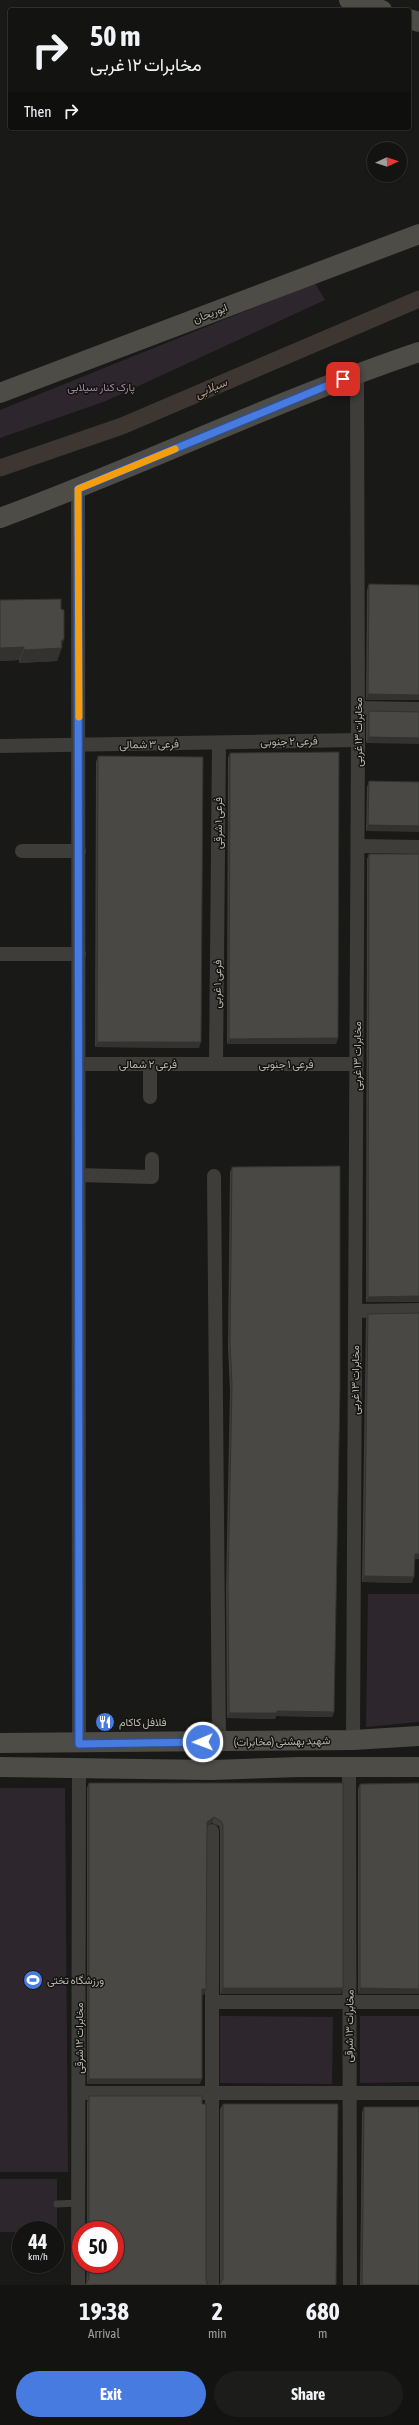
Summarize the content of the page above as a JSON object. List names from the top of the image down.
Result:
{
  "streets": {
    "main road": ["ابوریحان", "شهید بهشتی (مخابرات)"],
    "street": [
      "مخابرات ۱۳ غربی",
      "فرعی ۲ جنوبی",
      "فرعی ۳ شمالی",
      "فرعی ۱ شرقی",
      "فرعی ۱ غربی",
      "فرعی ۲ شمالی",
      "فرعی ۱ جنوبی",
      "مخابرات ۱۳ شرقی",
      "مخابرات ۱۲ شرقی"
    ]
  },
  "crossings": [
    ["مخابرات ۱۳ غربی", "فرعی ۲ جنوبی"],
    ["مخابرات ۱۳ غربی", "فرعی ۱ جنوبی"],
    ["مخابرات ۱۳ غربی", "شهید بهشتی (مخابرات)"],
    ["فرعی ۲ جنوبی", "فرعی ۳ شمالی"],
    ["فرعی ۲ جنوبی", "فرعی ۱ شرقی"],
    ["فرعی ۳ شمالی", "فرعی ۱ شرقی"],
    ["فرعی ۱ شرقی", "فرعی ۱ غربی"],
    ["فرعی ۱ غربی", "فرعی ۲ شمالی"],
    ["فرعی ۱ غربی", "فرعی ۱ جنوبی"],
    ["فرعی ۲ شمالی", "فرعی ۱ جنوبی"]
  ],
  "water": ["سیلابی"],
  "parks": ["پارک کنار سیلابی"],
  "places": {
    "restaurant": ["فلافل کاکام"],
    "sports": ["ورزشگاه تختی"]
  },
  "north": "right",
  "page": {
    "turn": ["50 m", "مخابرات ۱۲ غربی"],
    "then": "Then",
    "speed": "44 km/h",
    "limit": "50",
    "eta": [
      "19:38",
      "Arrival",
      "2",
      "min",
      "680",
      "m"
    ],
    "buttons": ["Exit", "Share"]
  }
}
